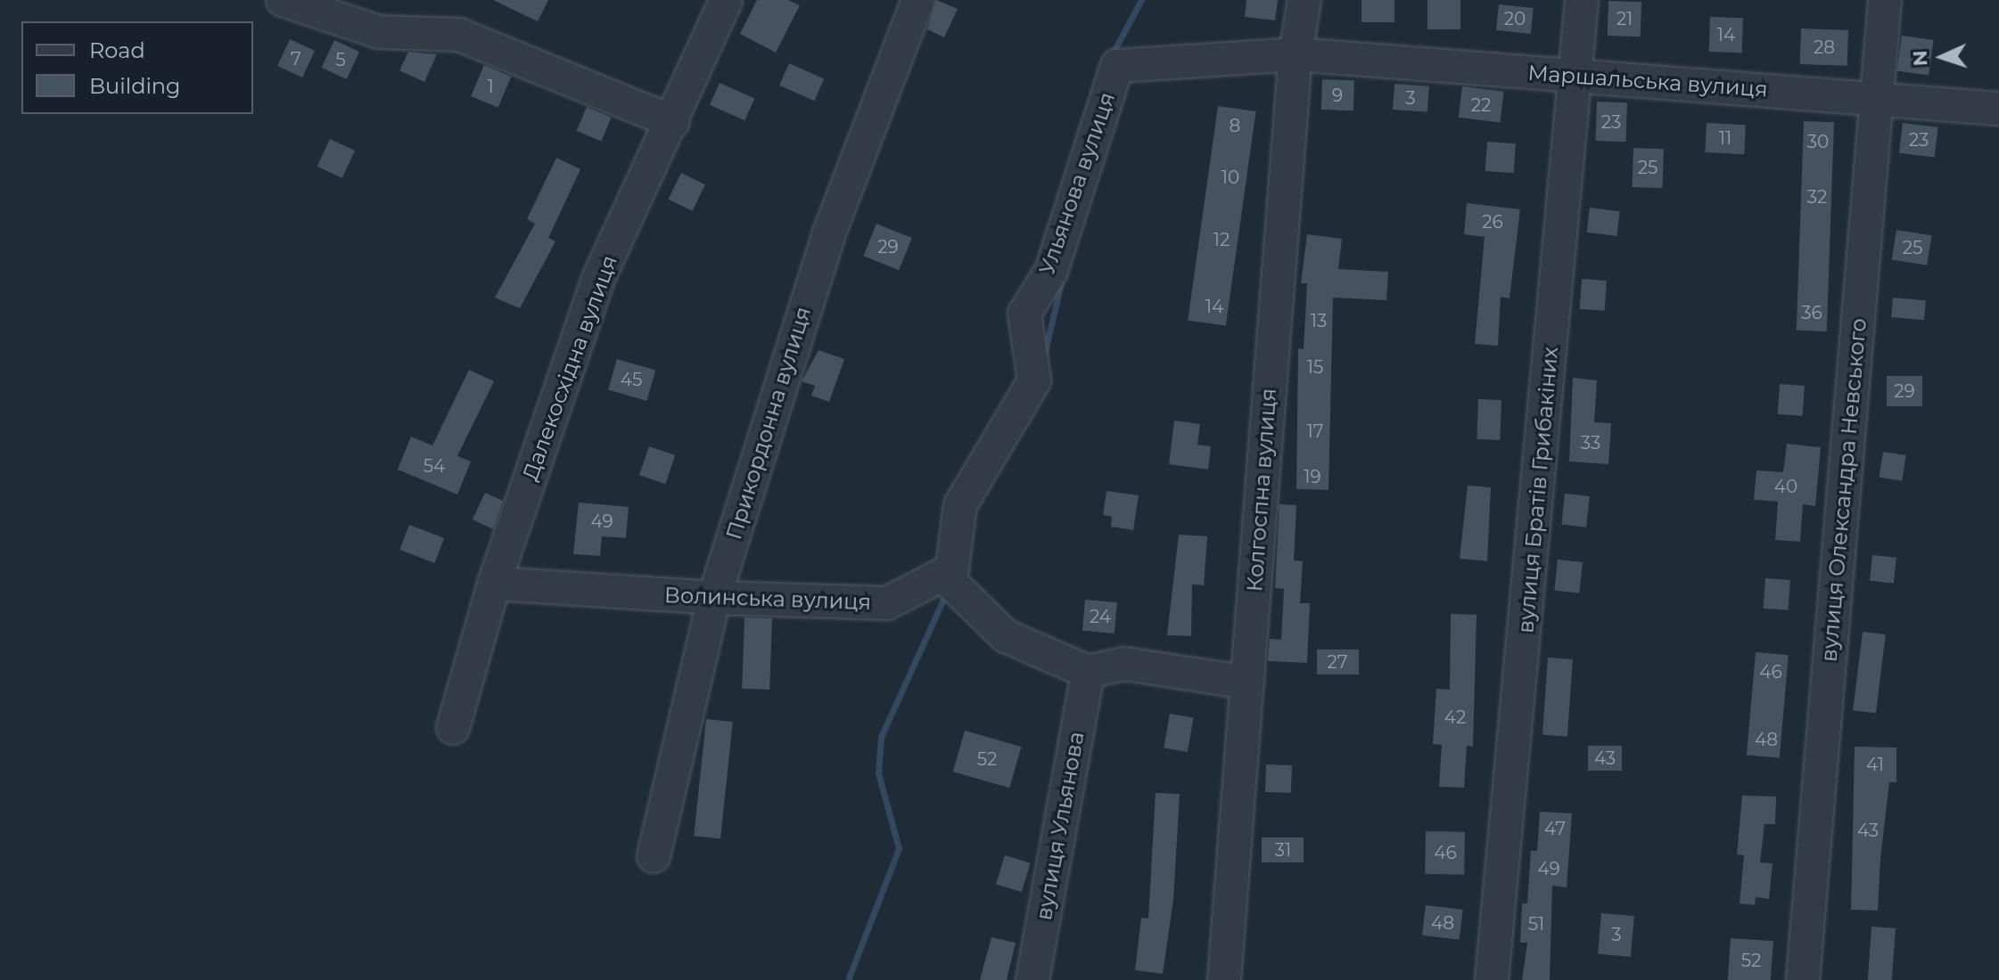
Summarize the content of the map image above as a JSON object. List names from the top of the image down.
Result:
{
  "streets": {
    "street": [
      "Маршальська вулиця",
      "Ульянова вулиця",
      "Далекосхідна вулиця",
      "Прикордонна вулиця",
      "Колгоспна вулиця",
      "вулиця Братів Грибакіних",
      "вулиця Олександра Невського",
      "Волинська вулиця",
      "вулиця Ульянова"
    ]
  },
  "crossings": [
    ["Маршальська вулиця", "Ульянова вулиця"],
    ["Маршальська вулиця", "Колгоспна вулиця"],
    ["Маршальська вулиця", "вулиця Братів Грибакіних"],
    ["Маршальська вулиця", "вулиця Олександра Невського"],
    ["Ульянова вулиця", "Колгоспна вулиця"],
    ["Ульянова вулиця", "Волинська вулиця"],
    ["Далекосхідна вулиця", "Волинська вулиця"],
    ["Прикордонна вулиця", "Волинська вулиця"]
  ],
  "house_numbers": [
    "20",
    "21",
    "14",
    "28",
    "7",
    "5",
    "1",
    "9",
    "3",
    "22",
    "23",
    "8",
    "11",
    "23",
    "30",
    "25",
    "10",
    "32",
    "26",
    "12",
    "29",
    "25",
    "14",
    "36",
    "13",
    "15",
    "45",
    "29",
    "17",
    "33",
    "54",
    "19",
    "40",
    "49",
    "24",
    "27",
    "46",
    "42",
    "48",
    "43",
    "52",
    "41",
    "47",
    "43",
    "31",
    "46",
    "49",
    "48",
    "51",
    "3",
    "52"
  ],
  "legend": ["Road", "Building"],
  "north": "left"
}
